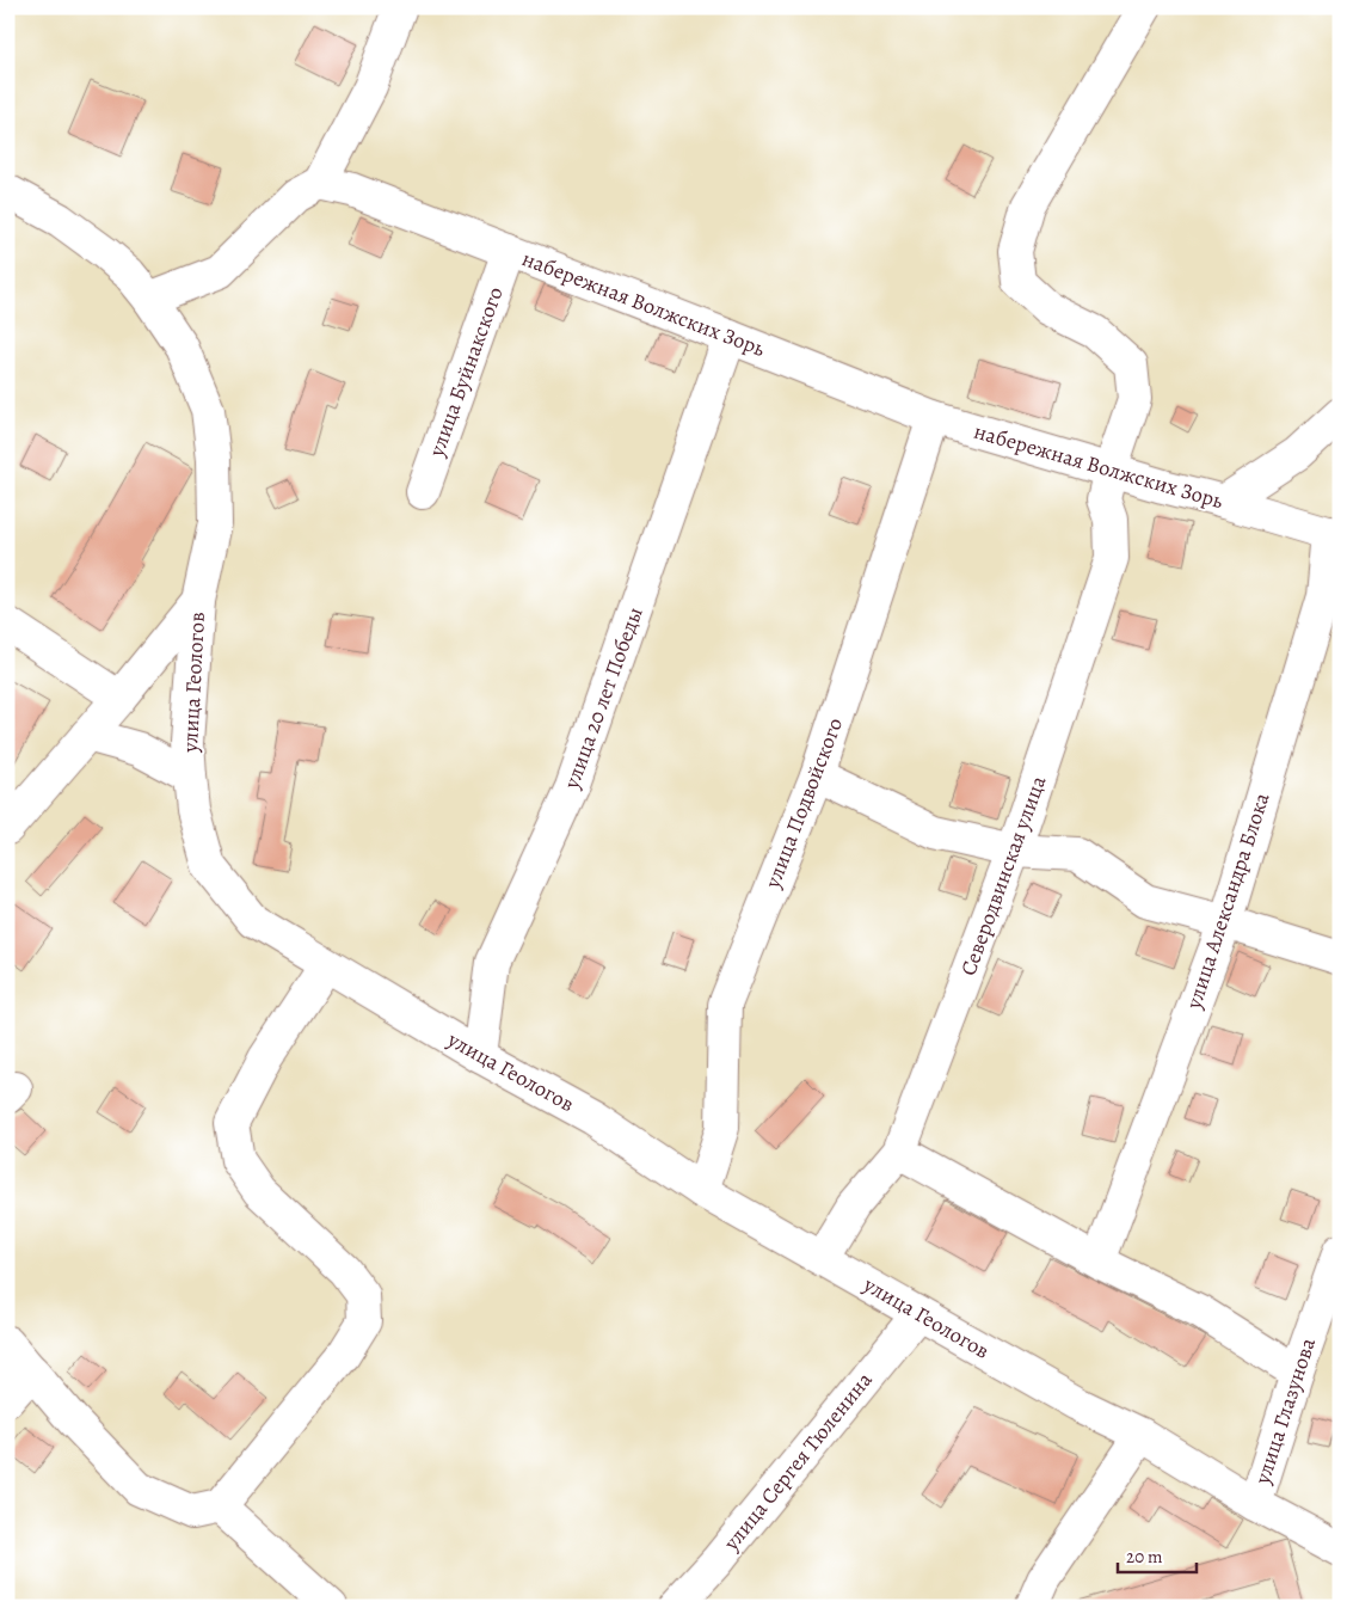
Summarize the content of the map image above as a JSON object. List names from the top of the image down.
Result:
{
  "streets": {
    "street": [
      "набережная Волжских Зорь",
      "улица Буйнакского",
      "улица Геологов",
      "улица 20 лет Победы",
      "улица Подвойского",
      "Северодвинская улица",
      "улица Александра Блока",
      "улица Глазунова",
      "улица Сергея Тюленина"
    ]
  },
  "crossings": [
    ["набережная Волжских Зорь", "улица Буйнакского"],
    ["набережная Волжских Зорь", "улица 20 лет Победы"],
    ["набережная Волжских Зорь", "улица Подвойского"],
    ["набережная Волжских Зорь", "Северодвинская улица"],
    ["набережная Волжских Зорь", "улица Александра Блока"],
    ["улица Геологов", "улица 20 лет Победы"],
    ["улица Геологов", "улица Подвойского"],
    ["улица Геологов", "Северодвинская улица"],
    ["улица Геологов", "улица Глазунова"],
    ["улица Геологов", "улица Сергея Тюленина"]
  ],
  "scale_bar": "20 m"
}
